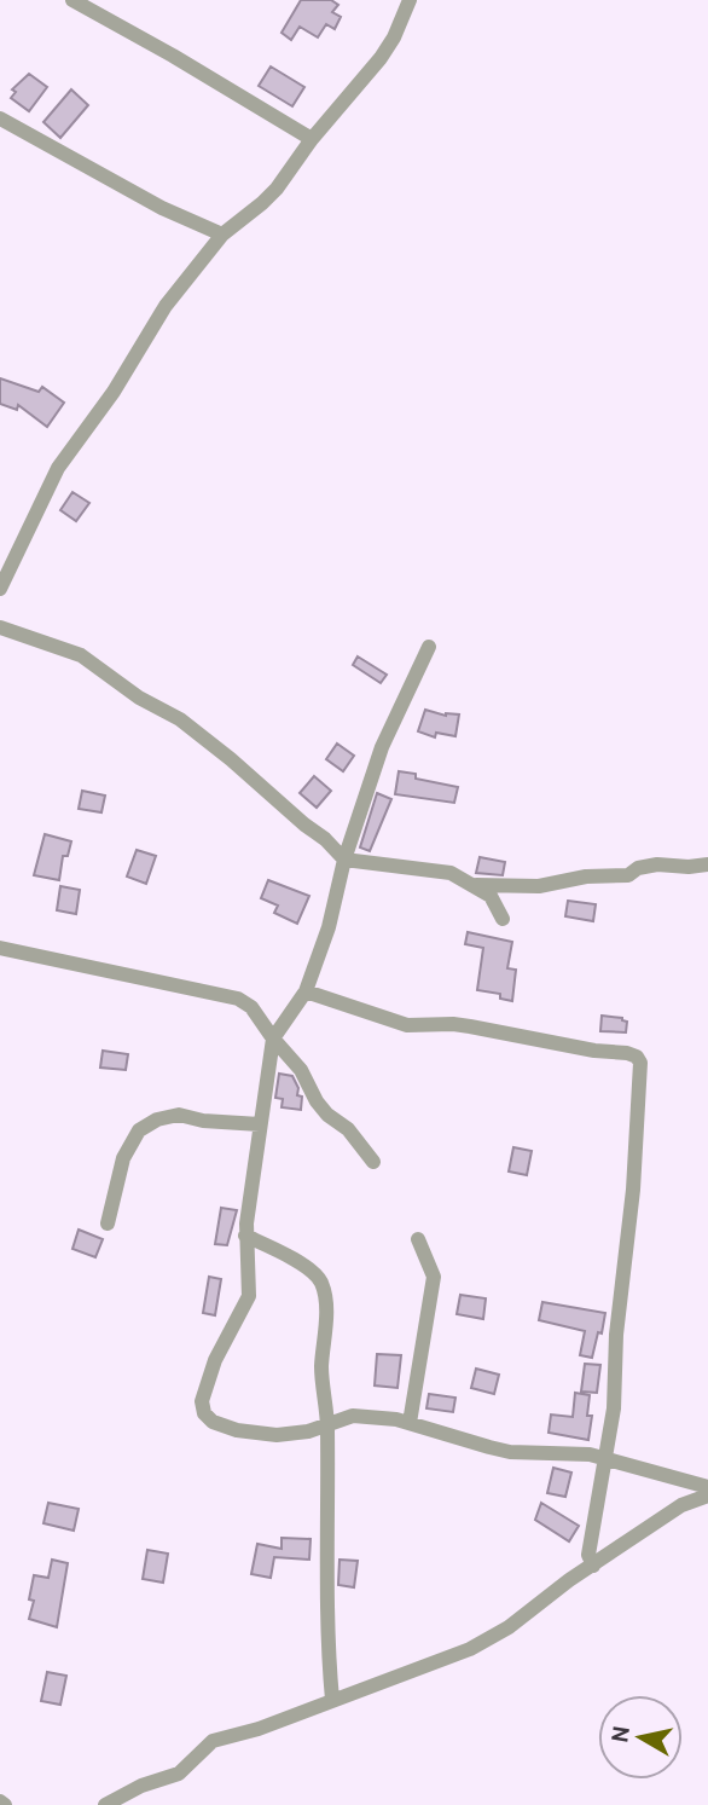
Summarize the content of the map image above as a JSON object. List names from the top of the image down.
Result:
{
  "north": "left"
}
